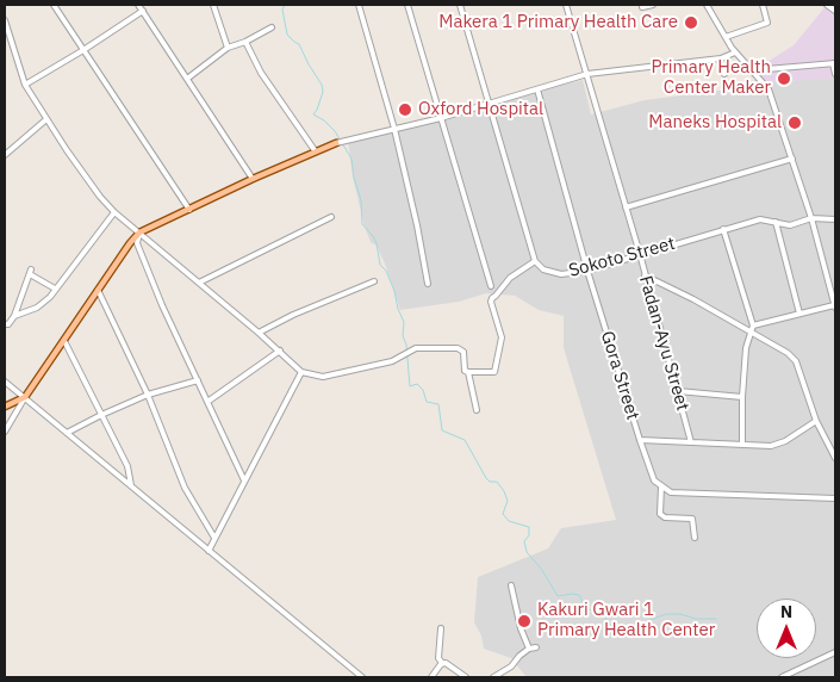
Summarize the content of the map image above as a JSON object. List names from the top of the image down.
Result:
{
  "streets": {
    "street": ["Sokoto Street", "Fadan-Ayu Street", "Gora Street"]
  },
  "crossings": [
    ["Sokoto Street", "Fadan-Ayu Street"],
    ["Sokoto Street", "Gora Street"]
  ],
  "places": [
    "Makera 1 Primary Health Care",
    "Primary Health Center Maker",
    "Oxford Hospital",
    "Maneks Hospital",
    "Kakuri Gwari 1 Primary Health Center"
  ],
  "north": "top"
}
